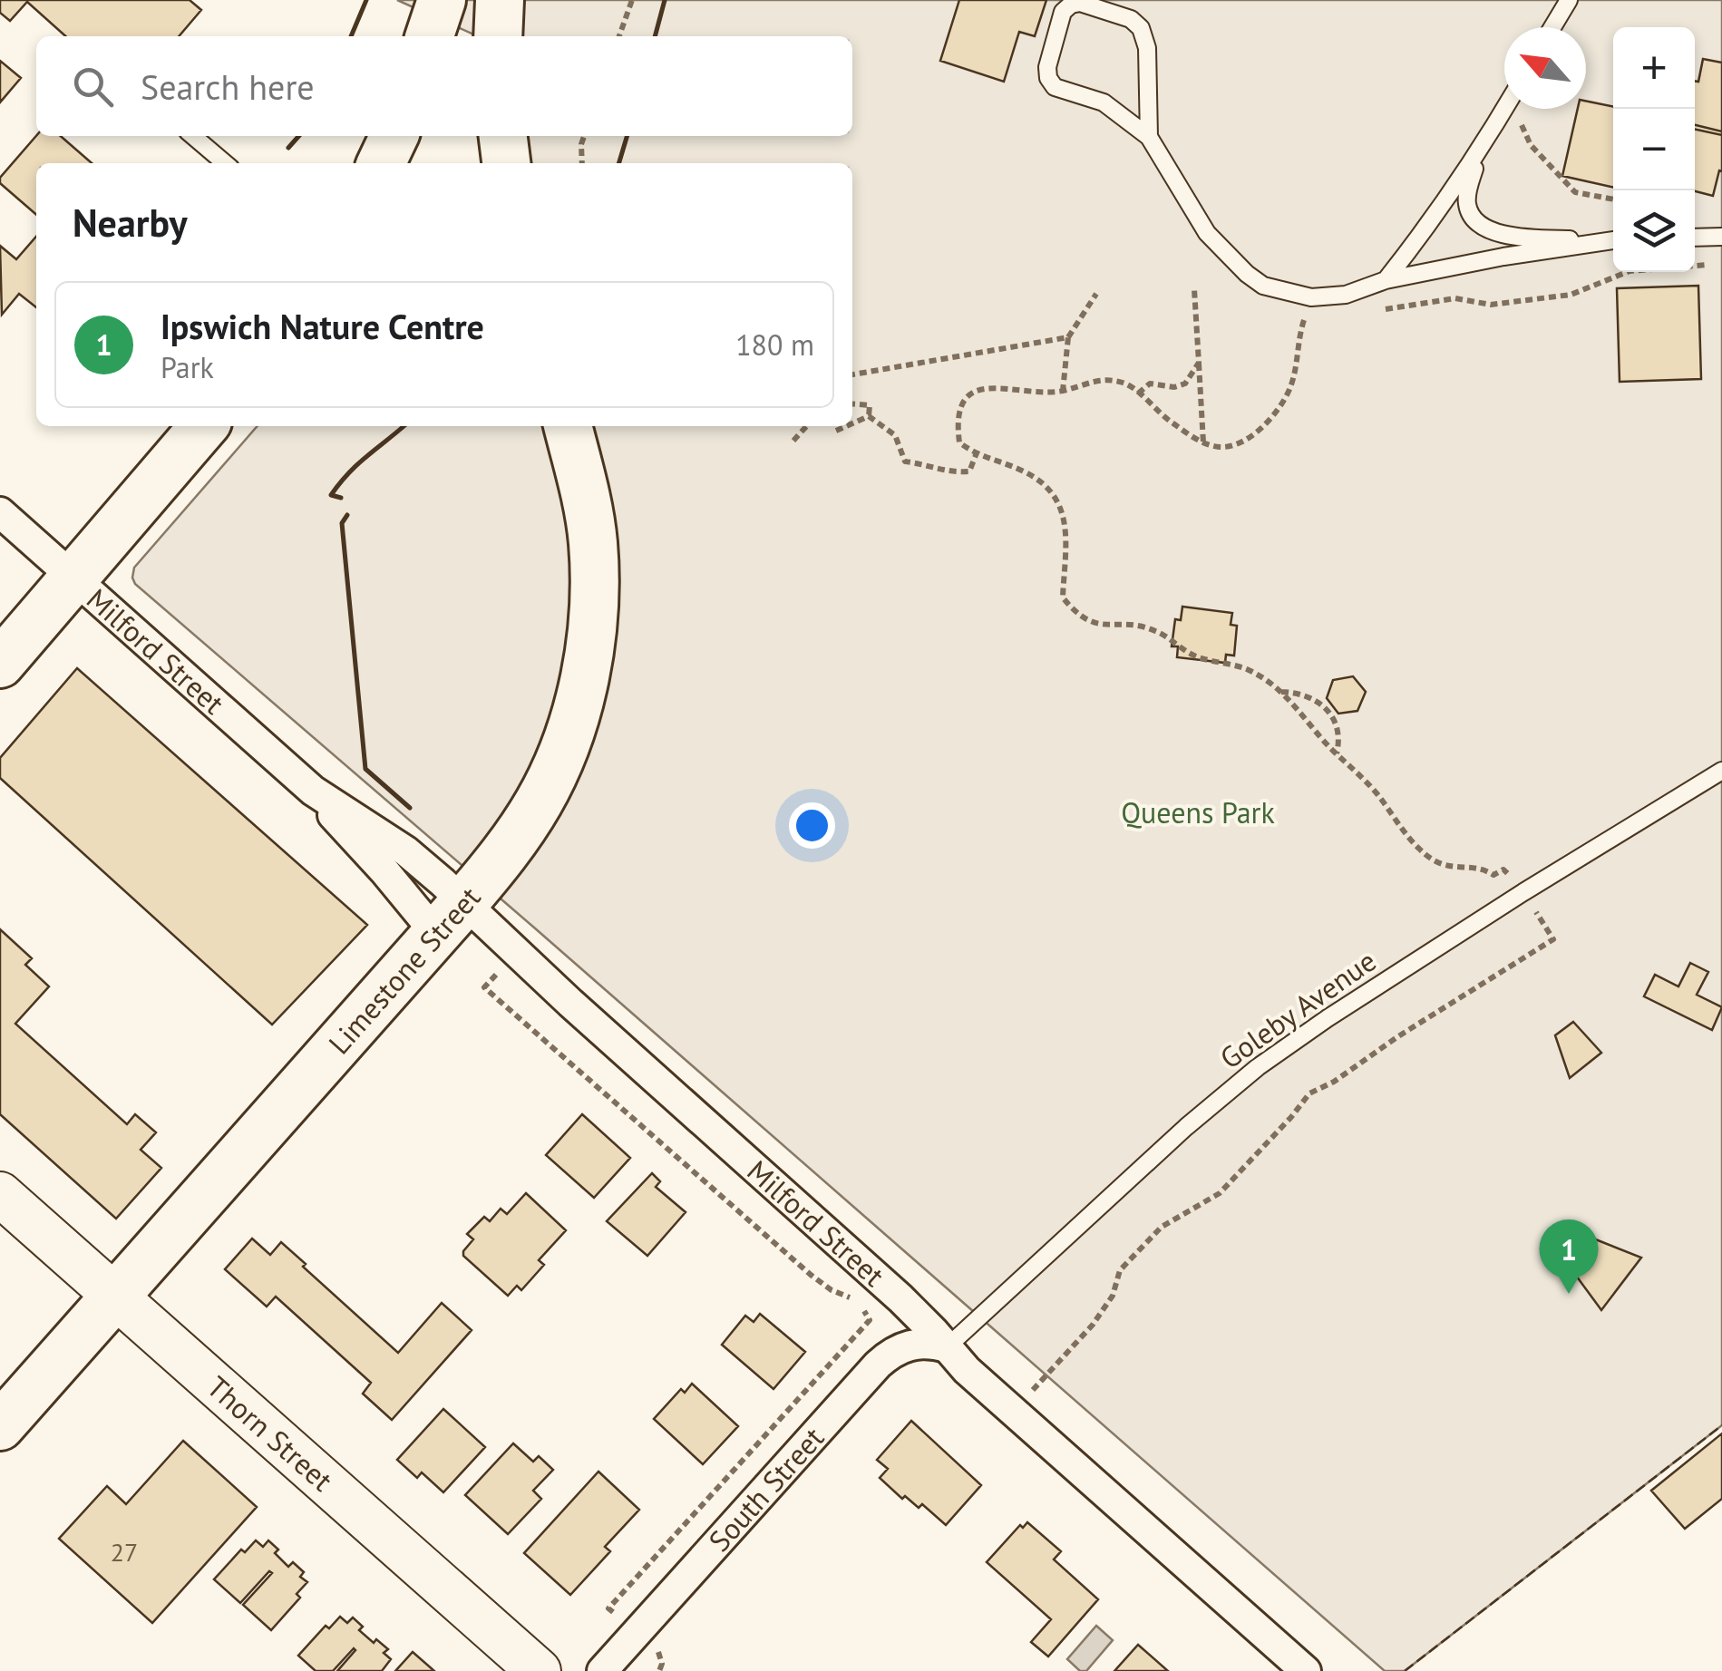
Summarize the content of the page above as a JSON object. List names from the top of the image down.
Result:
{
  "streets": {
    "main road": ["Limestone Street", "Thorn Street"],
    "street": ["Milford Street", "South Street"],
    "lane": ["Goleby Avenue"]
  },
  "crossings": [
    ["Milford Street", "Limestone Street"],
    ["Milford Street", "Goleby Avenue"],
    ["Milford Street", "South Street"],
    ["Limestone Street", "Thorn Street"],
    ["Goleby Avenue", "South Street"]
  ],
  "parks": ["Queens Park"],
  "house_numbers": ["27"],
  "north": "top left",
  "page": {
    "map_buttons": ["+", "−"],
    "search": "Search here",
    "heading": "Nearby",
    "list": [
      {
        "mark": "1",
        "name": "Ipswich Nature Centre",
        "note": "Park",
        "value": "180 m"
      }
    ],
    "pins": "1"
  }
}
